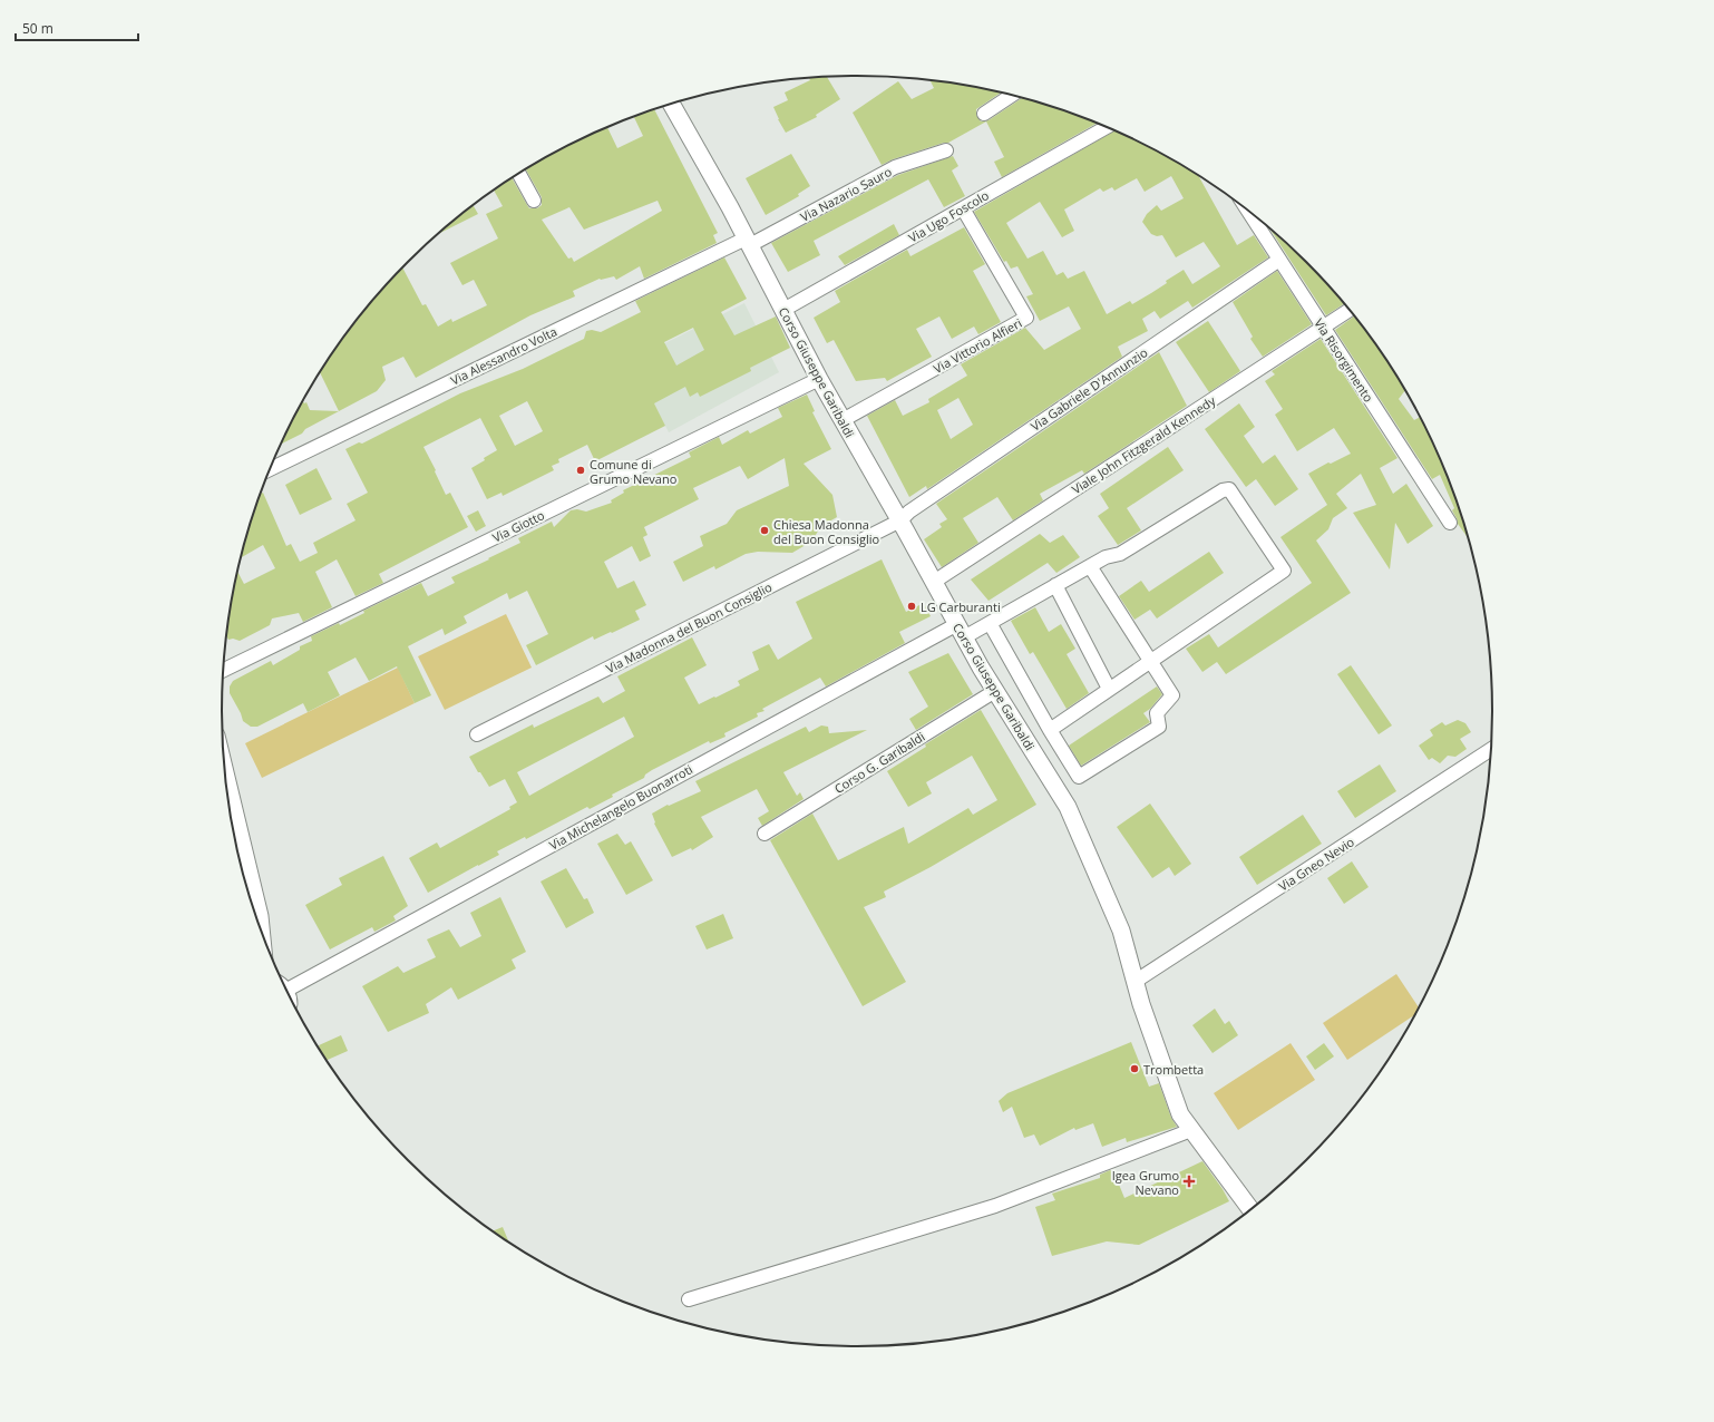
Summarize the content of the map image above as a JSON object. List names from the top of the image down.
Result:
{
  "streets": {
    "street": [
      "Via Nazario Sauro",
      "Via Ugo Foscolo",
      "Via Vittorio Alfieri",
      "Via Alessandro Volta",
      "Via Risorgimento",
      "Corso Giuseppe Garibaldi",
      "Via Gabriele D'Annunzio",
      "Viale John Fitzgerald Kennedy",
      "Via Giotto",
      "Via Madonna del Buon Consiglio",
      "Corso G. Garibaldi",
      "Via Michelangelo Buonarroti",
      "Via Gneo Nevio"
    ]
  },
  "crossings": [
    ["Via Nazario Sauro", "Via Alessandro Volta"],
    ["Via Nazario Sauro", "Corso Giuseppe Garibaldi"],
    ["Via Ugo Foscolo", "Via Vittorio Alfieri"],
    ["Via Ugo Foscolo", "Corso Giuseppe Garibaldi"],
    ["Via Vittorio Alfieri", "Corso Giuseppe Garibaldi"],
    ["Via Alessandro Volta", "Corso Giuseppe Garibaldi"],
    ["Via Risorgimento", "Via Gabriele D'Annunzio"],
    ["Via Risorgimento", "Viale John Fitzgerald Kennedy"],
    ["Corso Giuseppe Garibaldi", "Via Gabriele D'Annunzio"],
    ["Corso Giuseppe Garibaldi", "Viale John Fitzgerald Kennedy"],
    ["Corso Giuseppe Garibaldi", "Via Giotto"],
    ["Corso Giuseppe Garibaldi", "Via Madonna del Buon Consiglio"],
    ["Corso Giuseppe Garibaldi", "Corso G. Garibaldi"],
    ["Corso Giuseppe Garibaldi", "Via Michelangelo Buonarroti"],
    ["Corso Giuseppe Garibaldi", "Via Gneo Nevio"],
    ["Via Gabriele D'Annunzio", "Via Madonna del Buon Consiglio"]
  ],
  "places": {
    "other": [
      "Comune di Grumo Nevano",
      "Chiesa Madonna del Buon Consiglio",
      "LG Carburanti",
      "Trombetta"
    ],
    "health": ["Igea Grumo Nevano"]
  },
  "scale_bar": "50 m"
}
